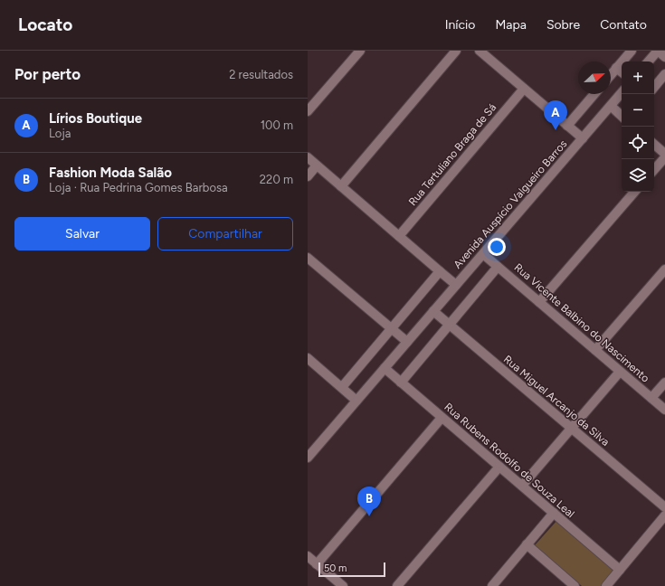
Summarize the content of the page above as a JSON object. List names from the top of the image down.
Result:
{
  "streets": {
    "street": [
      "Rua Tertuliano Braga de Sá",
      "Avenida Auspício Valgueiro Barros",
      "Rua Vicente Balbino do Nascimento",
      "Rua Miguel Arcanjo da Silva",
      "Rua Rubens Rodolfo de Souza Leal"
    ]
  },
  "crossings": [
    ["Avenida Auspício Valgueiro Barros", "Rua Vicente Balbino do Nascimento"],
    ["Avenida Auspício Valgueiro Barros", "Rua Miguel Arcanjo da Silva"],
    ["Avenida Auspício Valgueiro Barros", "Rua Rubens Rodolfo de Souza Leal"]
  ],
  "scale_bar": "50 m",
  "north": "top right",
  "page": {
    "header": "Locato",
    "nav": [
      "Início",
      "Mapa",
      "Sobre",
      "Contato"
    ],
    "heading": ["Por perto", "2 resultados"],
    "map_buttons": ["+", "−"],
    "list": [
      {
        "mark": "A",
        "name": "Lírios Boutique",
        "note": "Loja",
        "value": "100 m"
      },
      {
        "mark": "B",
        "name": "Fashion Moda Salão",
        "note": "Loja · Rua Pedrina Gomes Barbosa",
        "value": "220 m"
      }
    ],
    "pins": ["A", "B"],
    "buttons": ["Salvar", "Compartilhar"],
    "scale": "50 m"
  }
}
